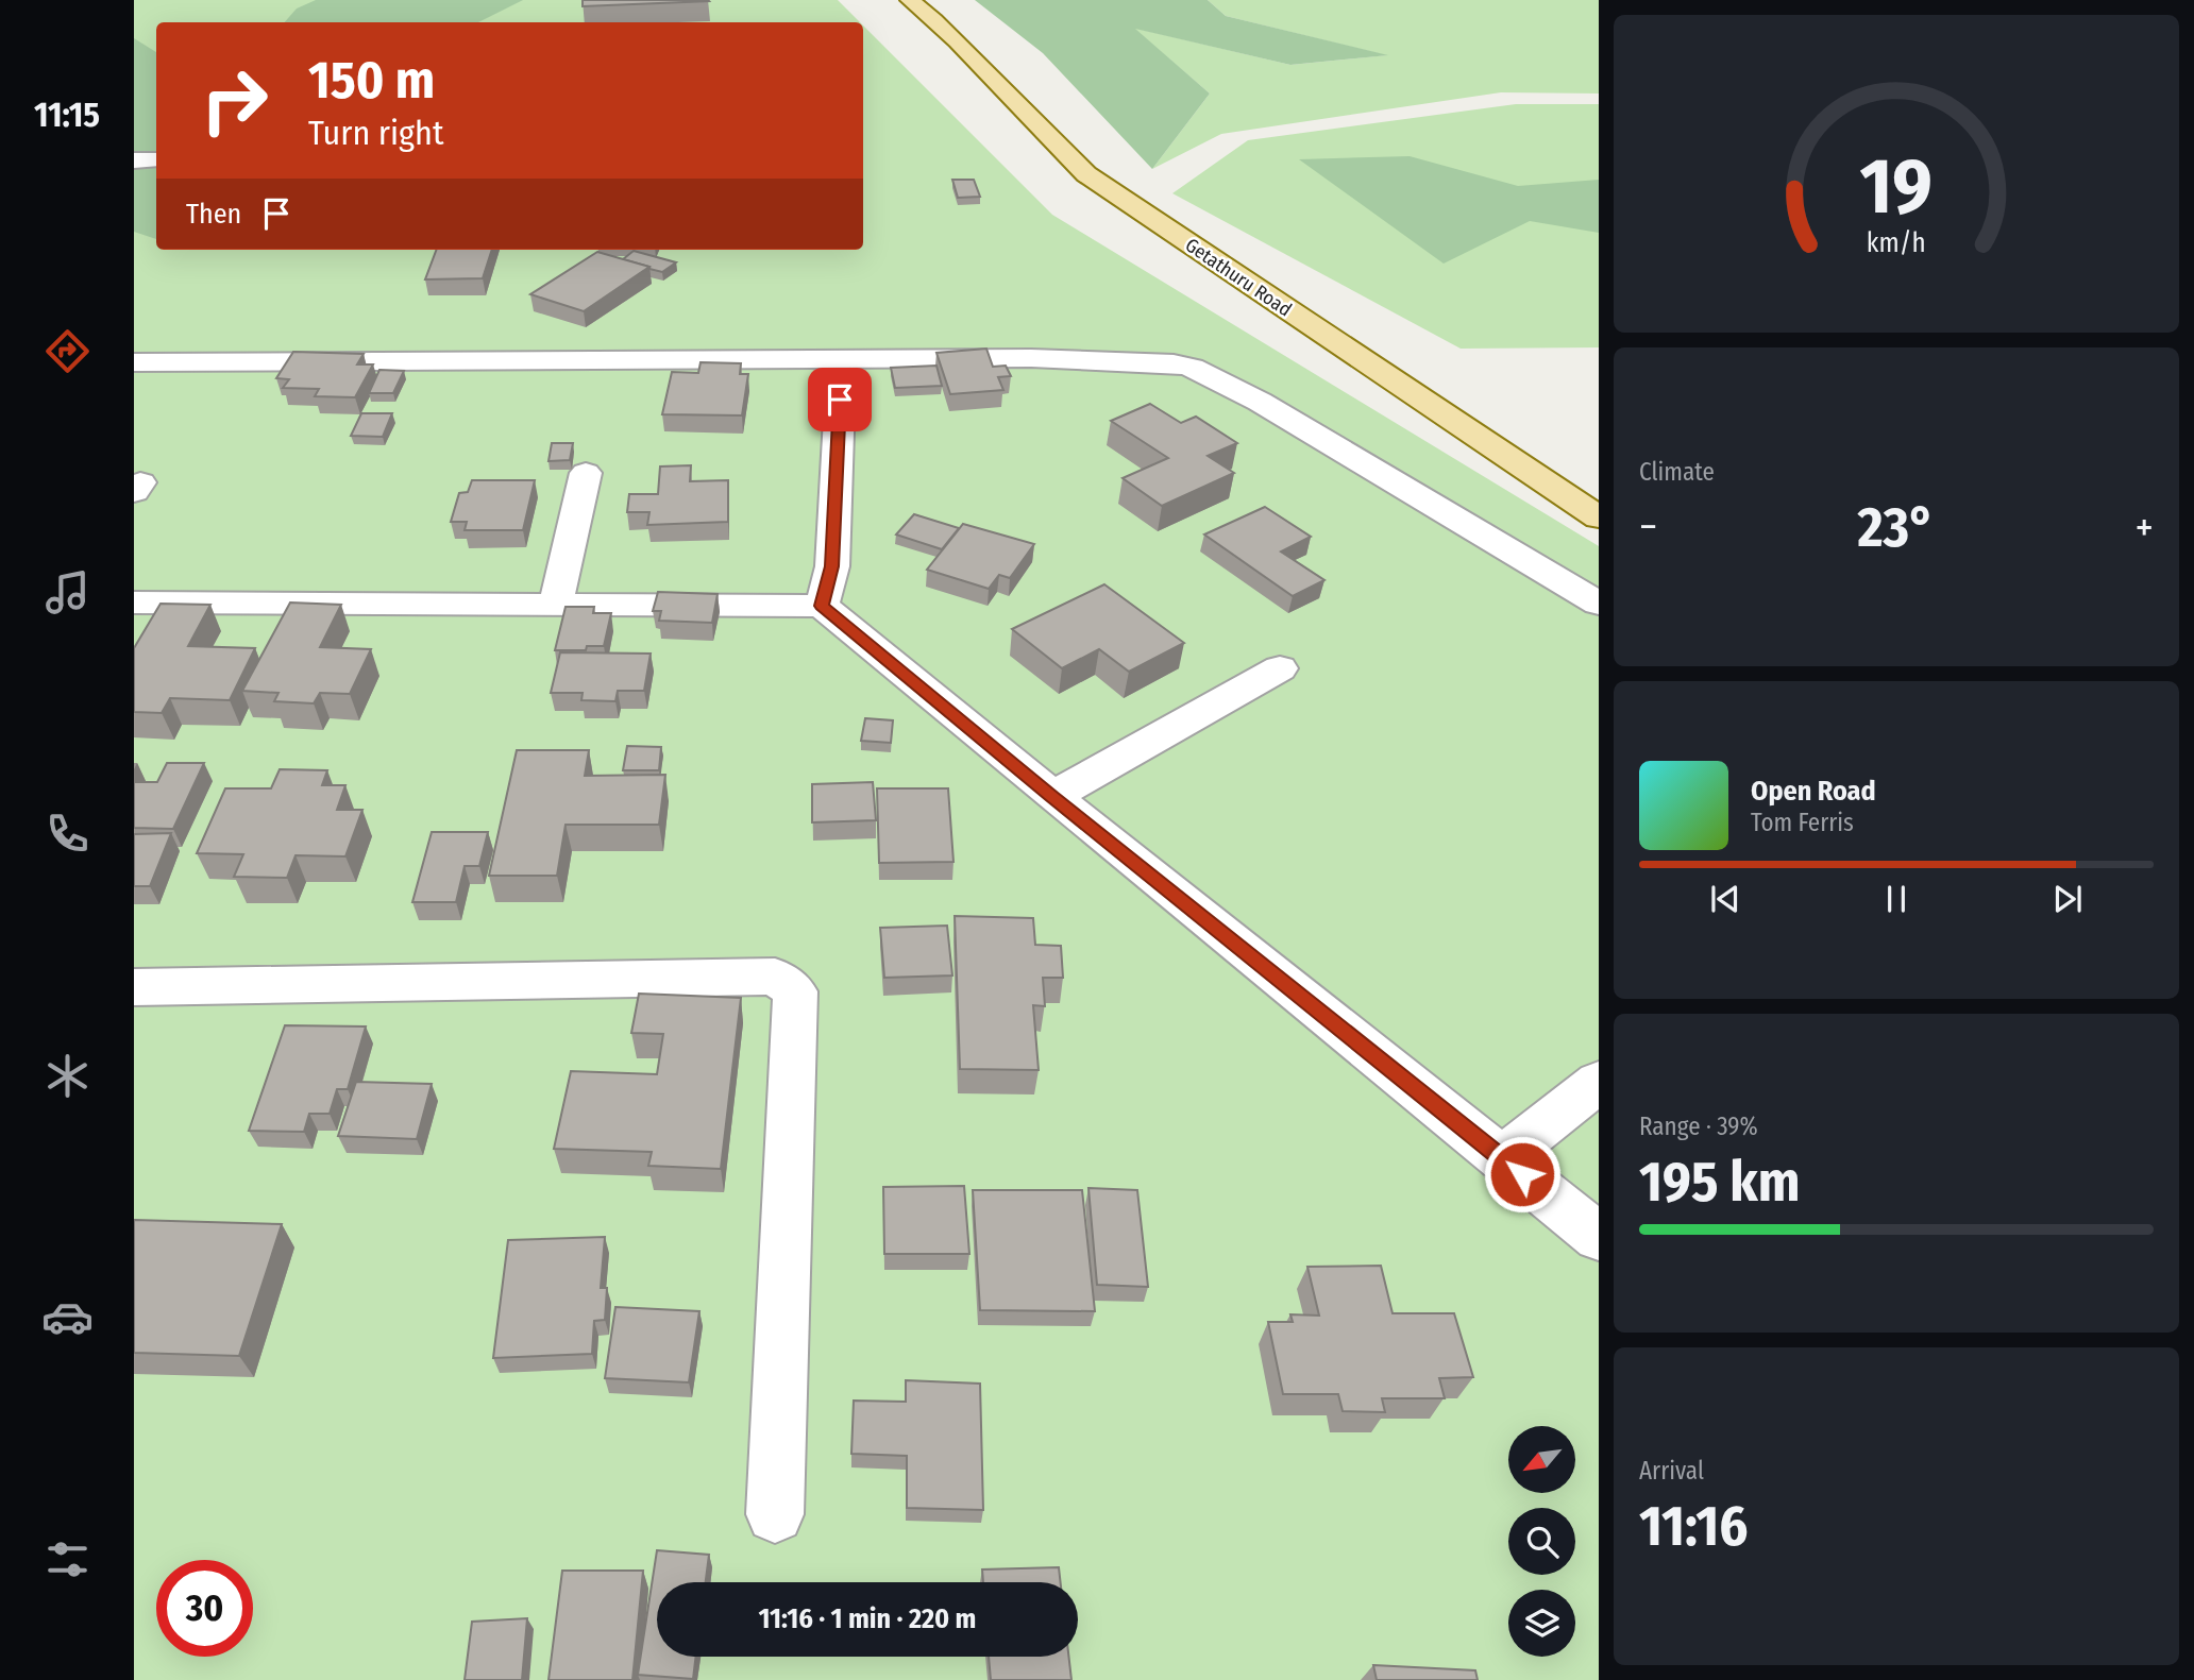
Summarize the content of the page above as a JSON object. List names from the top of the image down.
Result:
{
  "streets": {
    "main road": ["Getathuru Road"]
  },
  "north": "bottom left",
  "page": {
    "tabs": "11:15",
    "turn": ["150 m", "Turn right"],
    "then": "Then",
    "tile": [
      "Climate",
      ["Range · 39%", "195 km"],
      ["Arrival", "11:16"]
    ],
    "heat": ["−", "23°", "+"],
    "song": ["Open Road", "Tom Ferris"],
    "limit": "30",
    "trip": "11:16 · 1 min · 220 m",
    "gauge": ["19", "km/h"]
  }
}
